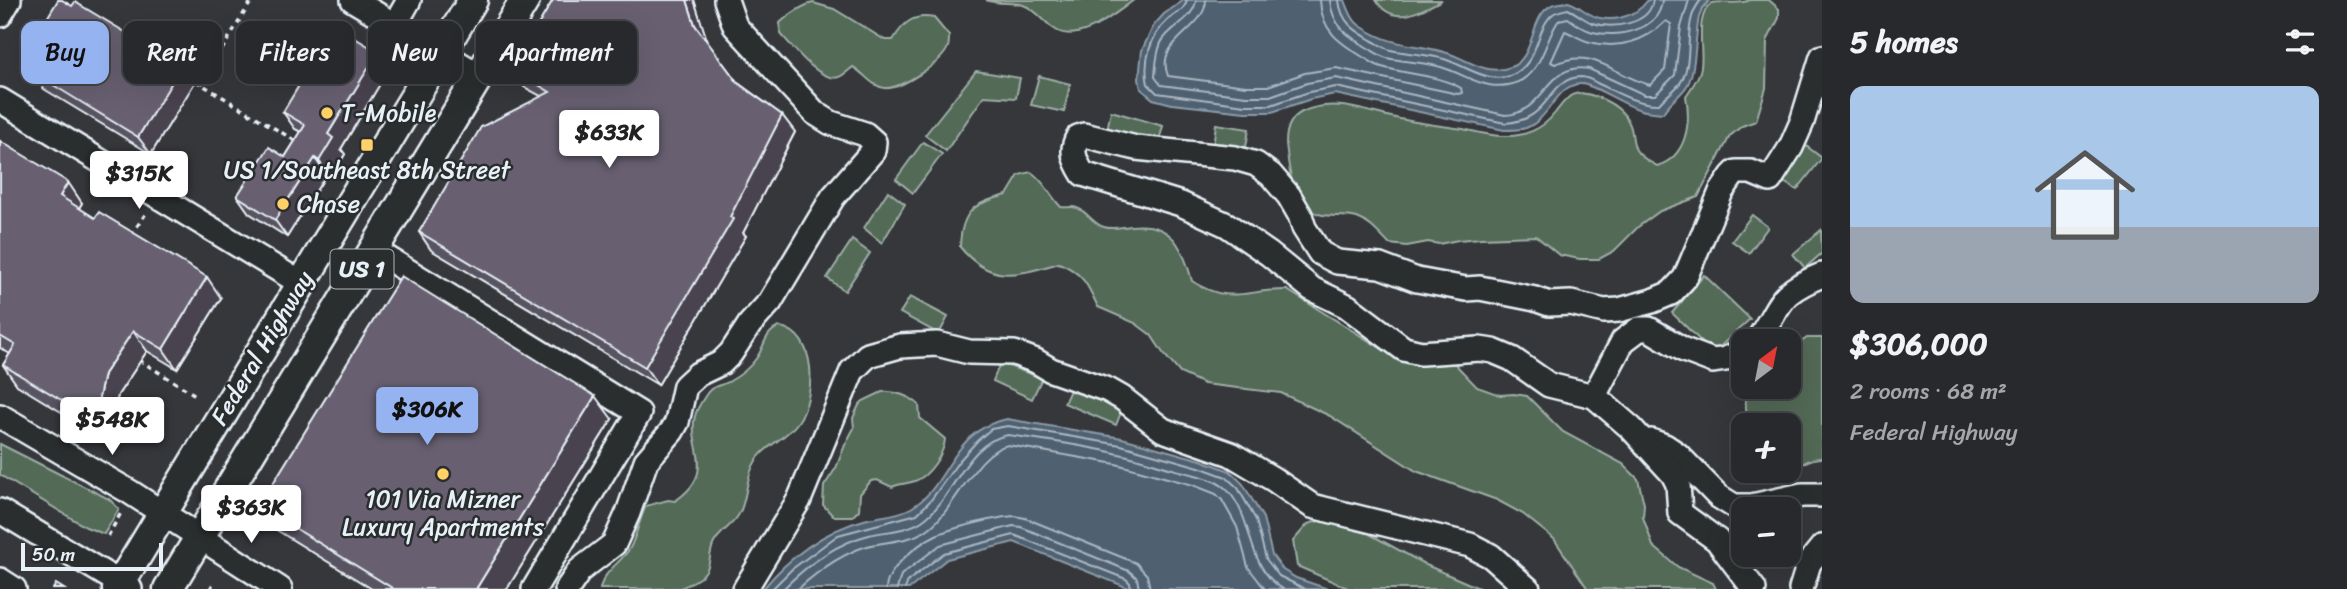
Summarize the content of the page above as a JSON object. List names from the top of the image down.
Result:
{
  "streets": {
    "main road": ["US 1", "Federal Highway"]
  },
  "places": {
    "other": ["T-Mobile", "Chase", "101 Via Mizner Luxury Apartments"],
    "transit": ["US 1/Southeast 8th Street"]
  },
  "scale_bar": "50 m",
  "north": "top right",
  "page": {
    "heading": "5 homes",
    "chip": [
      "Buy",
      "Rent",
      "Filters",
      "New",
      "Apartment"
    ],
    "list": [
      {
        "name": "$306,000",
        "note": "2 rooms · 68 m² · Federal Highway"
      }
    ],
    "price": [
      "$633K",
      "$315K",
      "$306K",
      "$548K",
      "$363K"
    ],
    "map_buttons": ["+", "−"],
    "scale": "50 m"
  }
}
